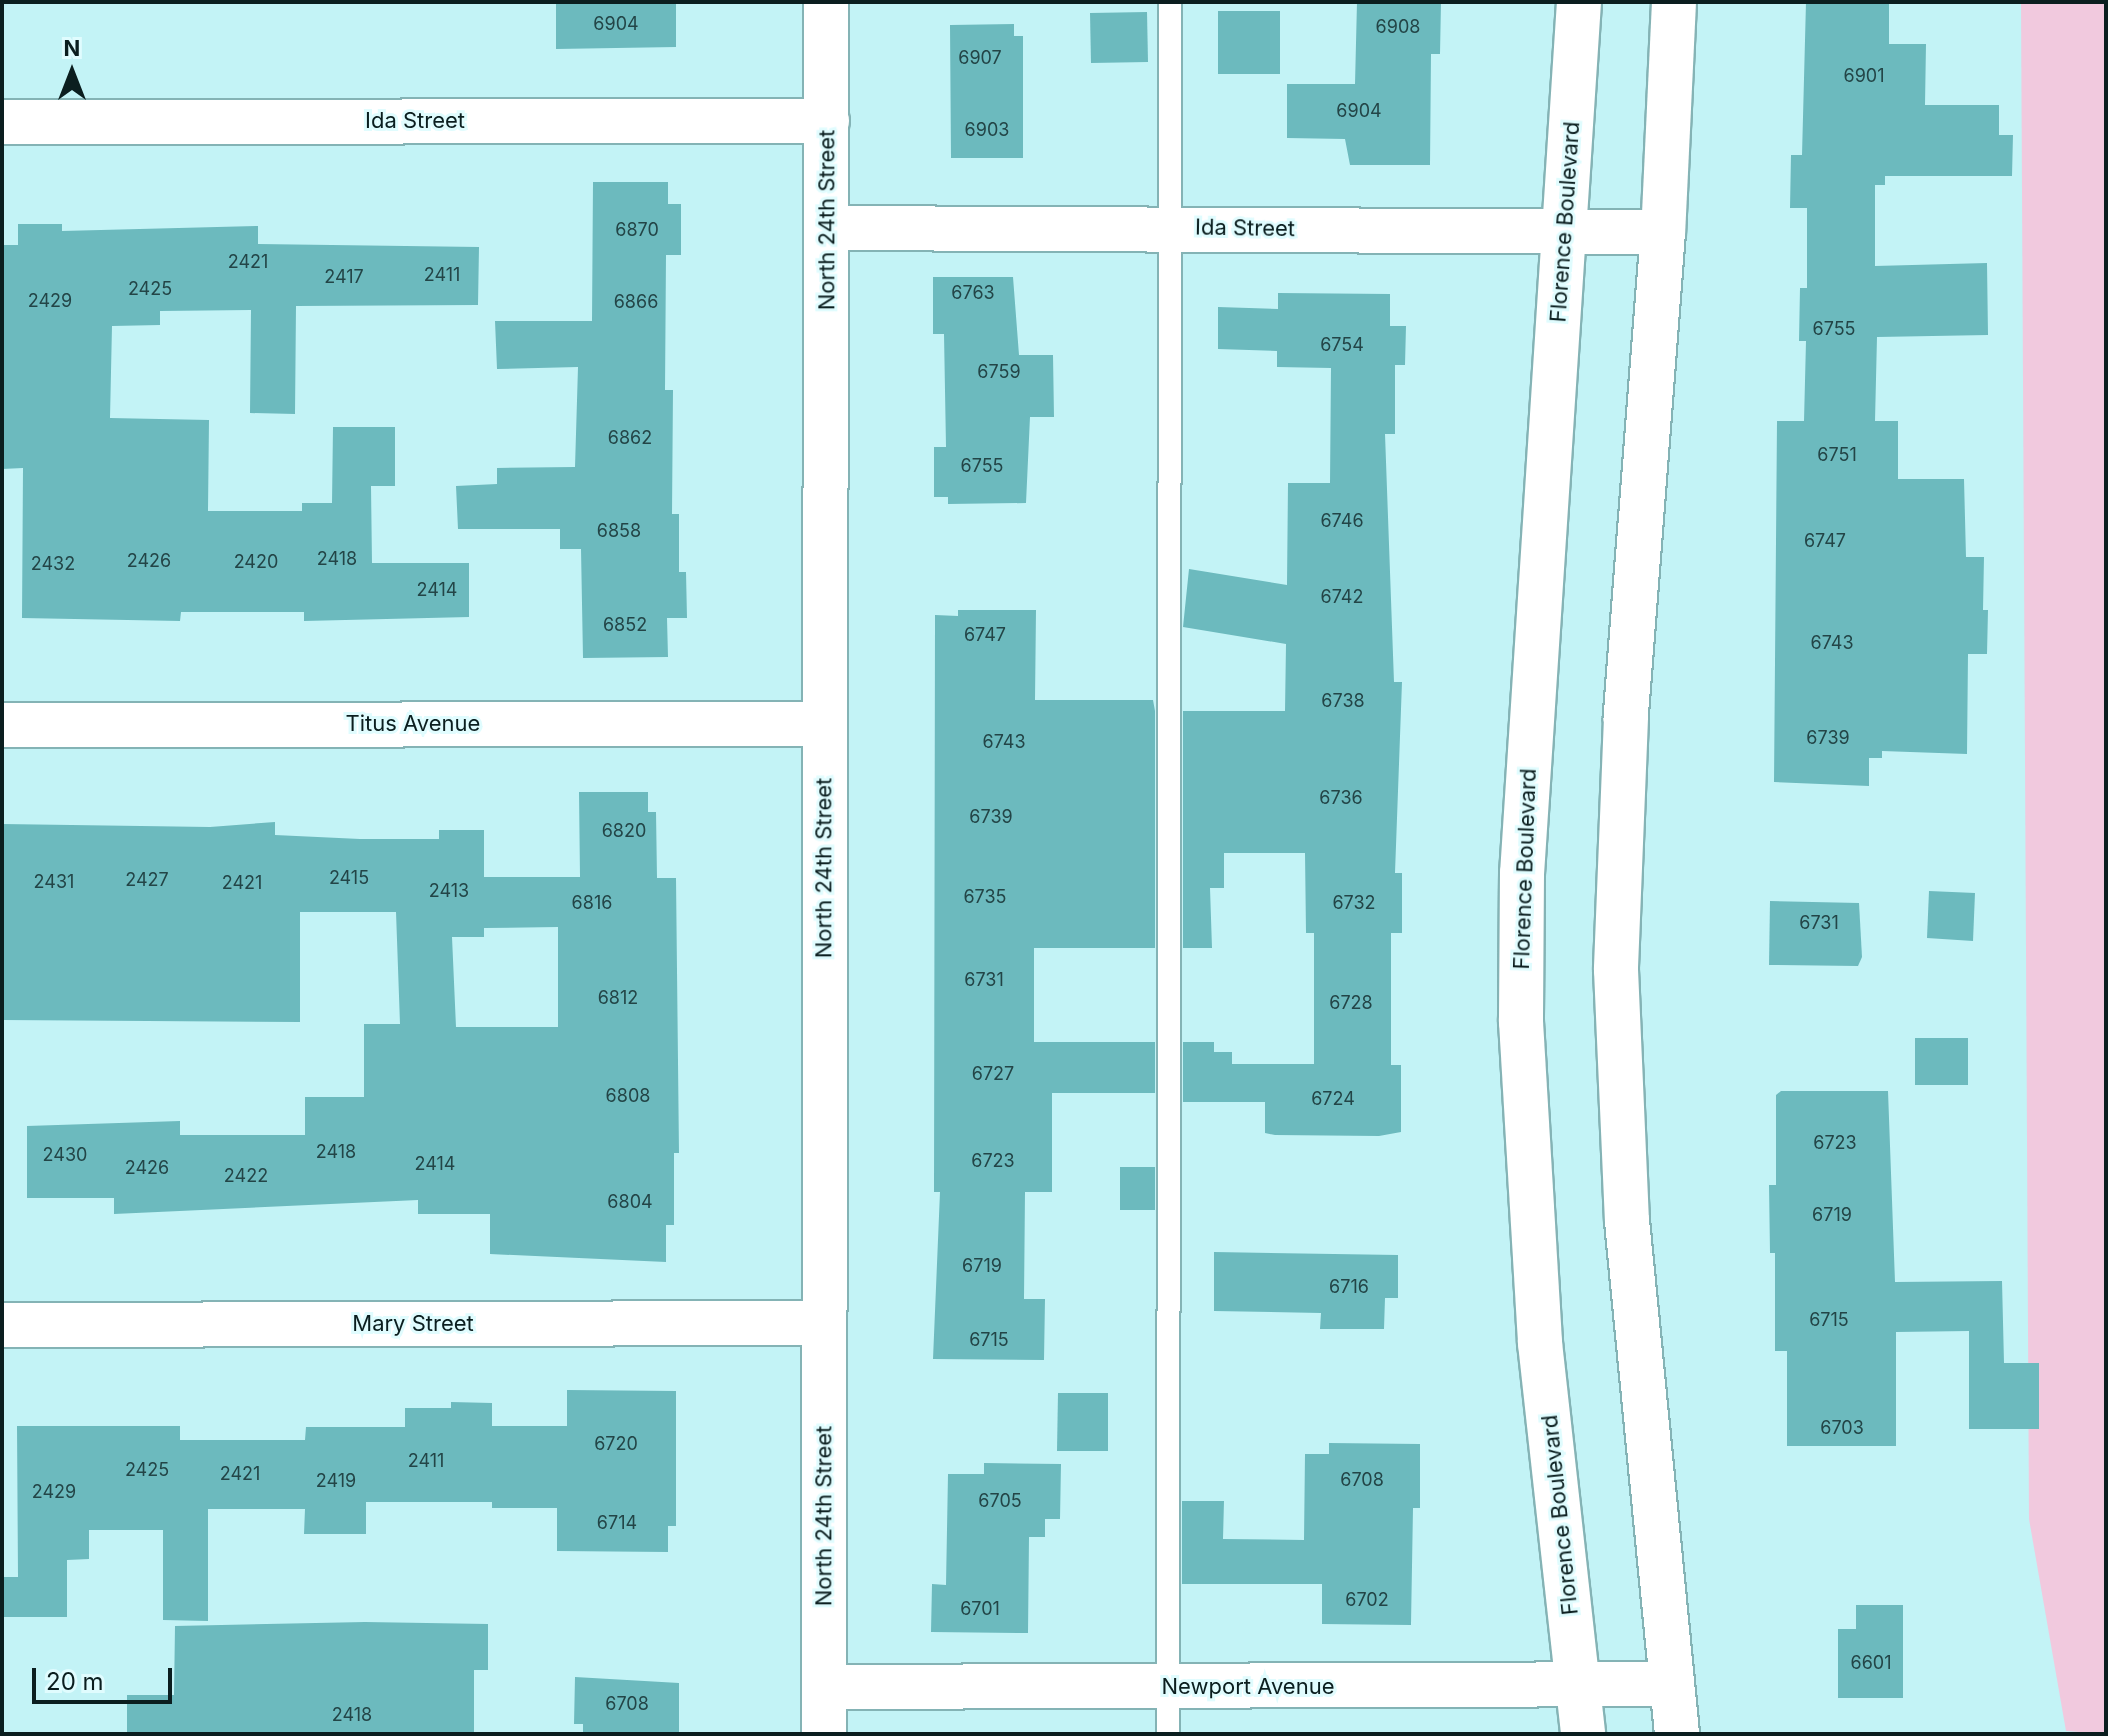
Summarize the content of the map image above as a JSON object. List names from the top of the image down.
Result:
{
  "streets": {
    "street": [
      "Ida Street",
      "North 24th Street",
      "Florence Boulevard",
      "Titus Avenue",
      "Mary Street",
      "Newport Avenue"
    ]
  },
  "crossings": [
    ["Ida Street", "North 24th Street"],
    ["Ida Street", "Florence Boulevard"],
    ["North 24th Street", "Titus Avenue"],
    ["North 24th Street", "Mary Street"],
    ["North 24th Street", "Newport Avenue"],
    ["Florence Boulevard", "Newport Avenue"]
  ],
  "house_numbers": [
    "6904",
    "6908",
    "6907",
    "6901",
    "6904",
    "6903",
    "6870",
    "2421",
    "2411",
    "2417",
    "2425",
    "6763",
    "2429",
    "6866",
    "6755",
    "6754",
    "6759",
    "6862",
    "6751",
    "6755",
    "6746",
    "6858",
    "6747",
    "2418",
    "2426",
    "2420",
    "2432",
    "2414",
    "6742",
    "6852",
    "6747",
    "6743",
    "6738",
    "6739",
    "6743",
    "6736",
    "6739",
    "6820",
    "2415",
    "2427",
    "2431",
    "2421",
    "2413",
    "6735",
    "6816",
    "6732",
    "6731",
    "6731",
    "6812",
    "6728",
    "6727",
    "6808",
    "6724",
    "6723",
    "2418",
    "2430",
    "6723",
    "2414",
    "2426",
    "2422",
    "6804",
    "6719",
    "6719",
    "6716",
    "6715",
    "6715",
    "6703",
    "6720",
    "2411",
    "2425",
    "2421",
    "6708",
    "2419",
    "2429",
    "6705",
    "6714",
    "6702",
    "6701",
    "6601",
    "6708",
    "2418"
  ],
  "scale_bar": "20 m",
  "north": "top"
}
